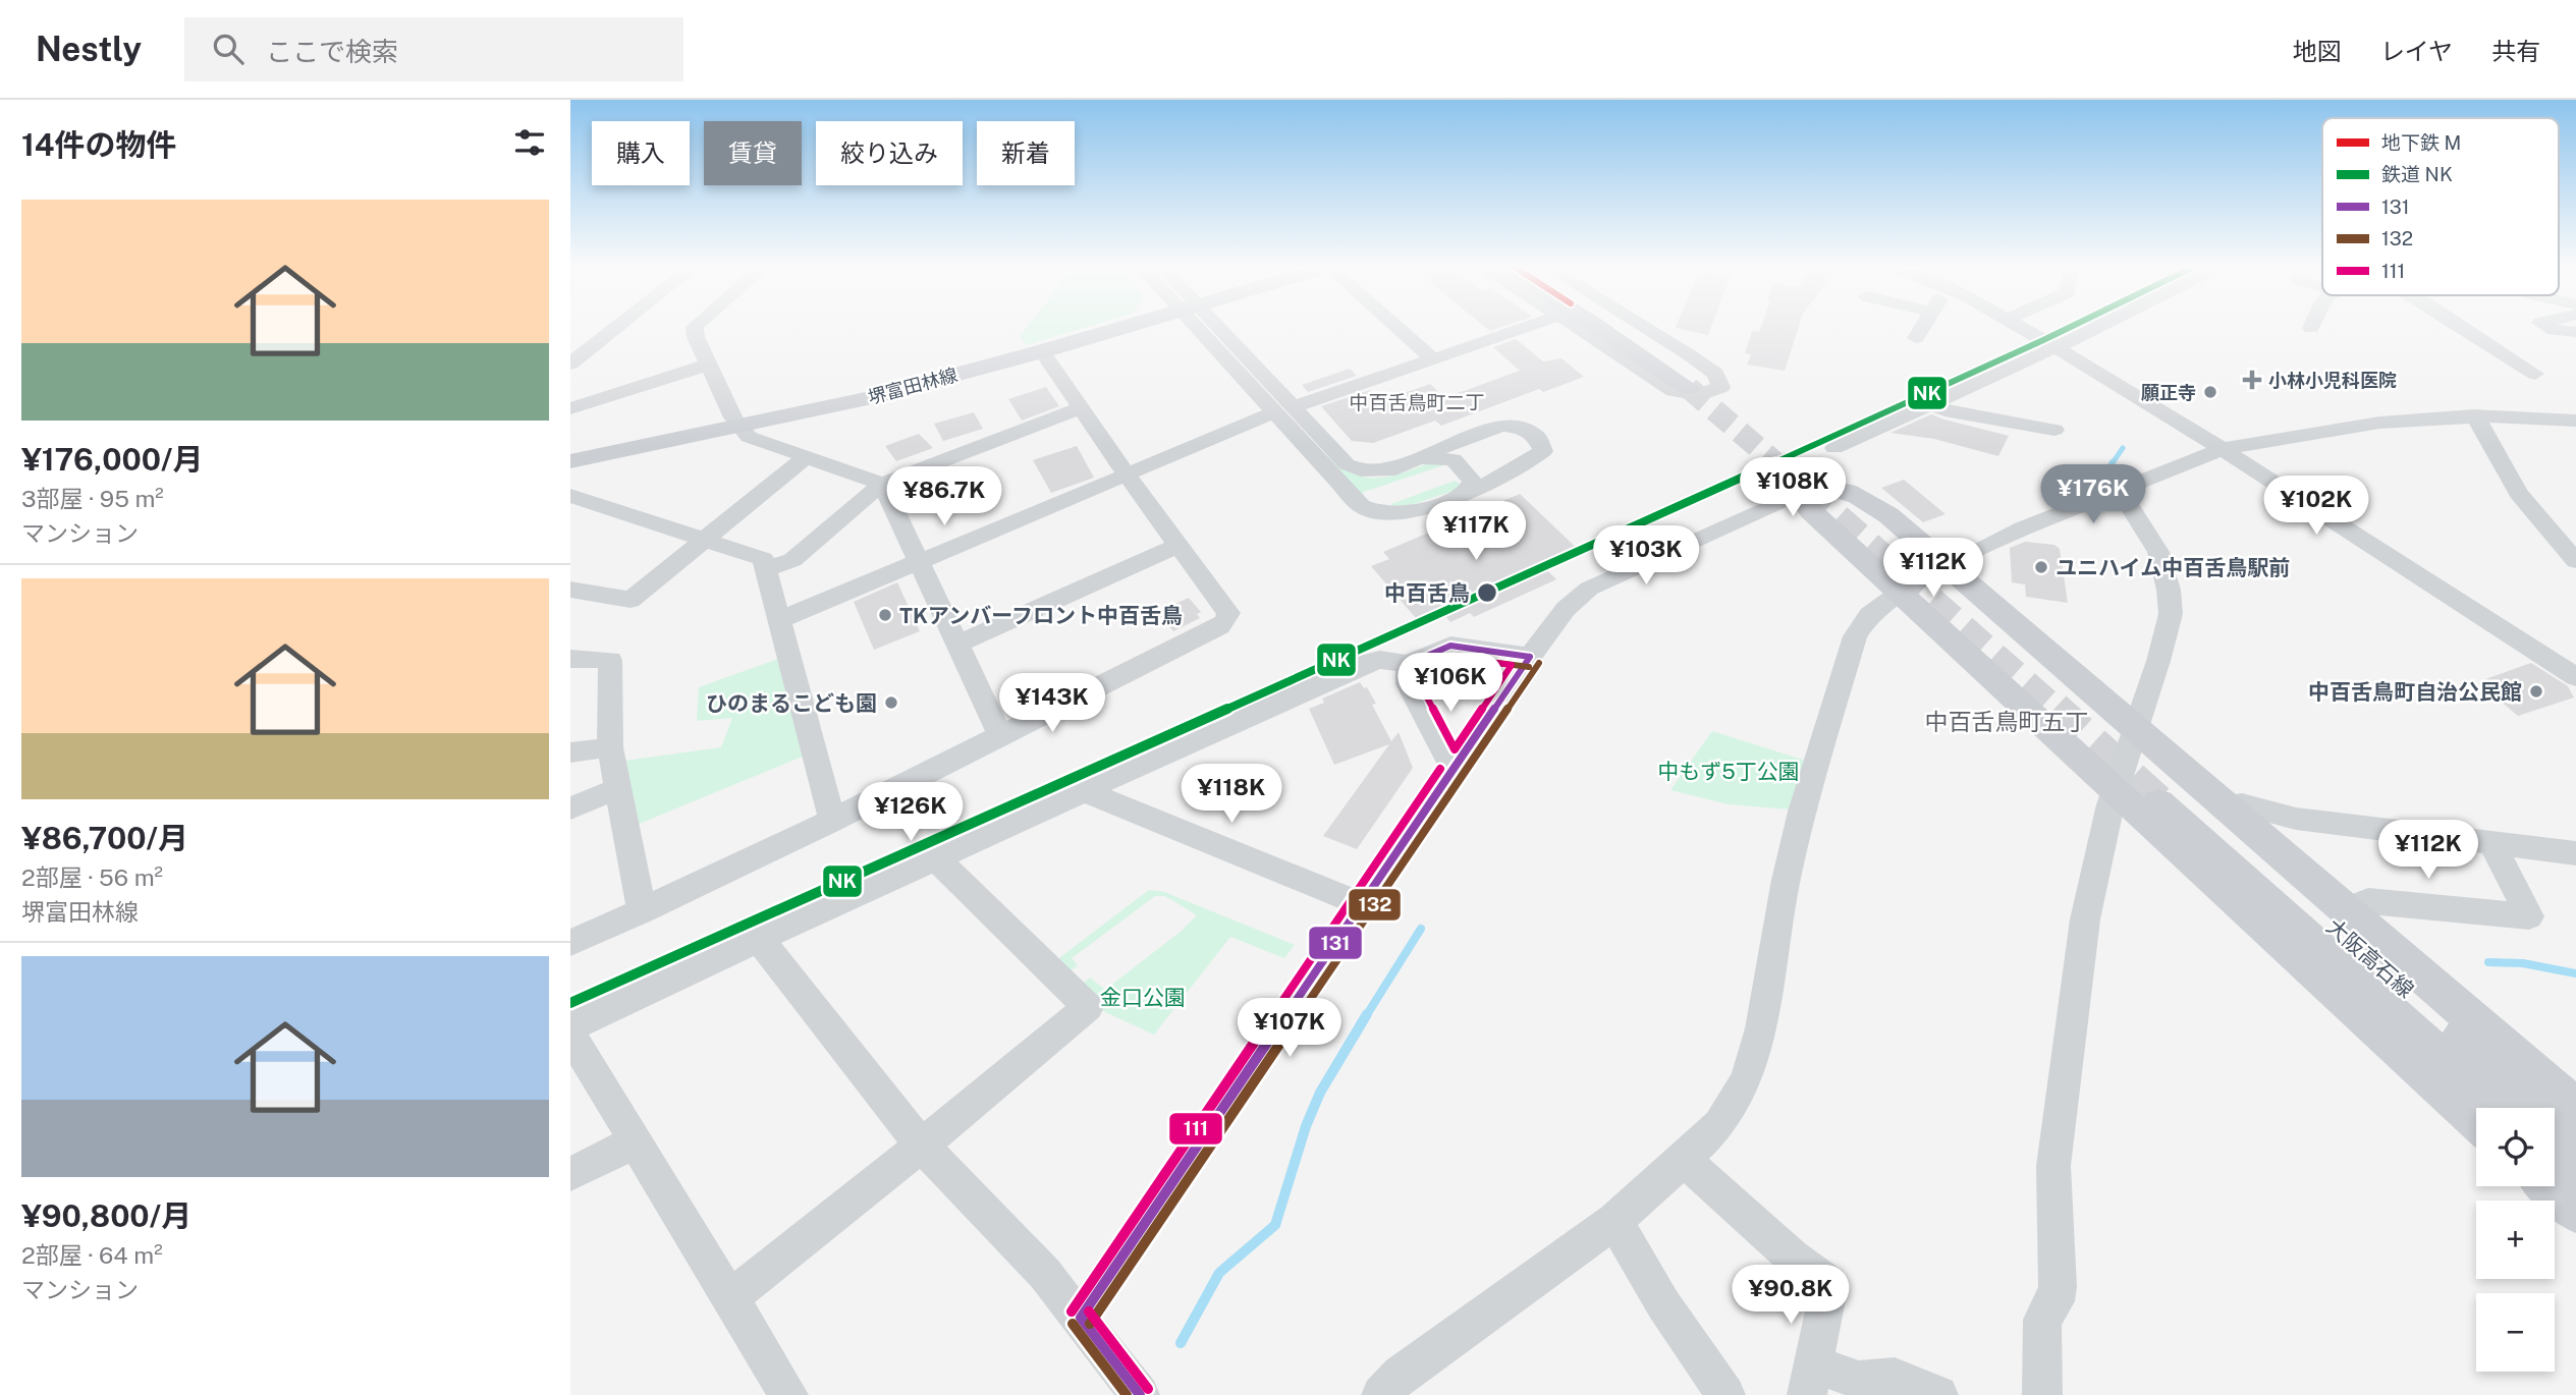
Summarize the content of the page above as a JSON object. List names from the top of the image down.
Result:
{
  "streets": {
    "main road": ["堺富田林線", "大阪高石線"]
  },
  "districts": ["中百舌鳥町二丁", "中百舌鳥町五丁"],
  "parks": ["中もず5丁公園", "金口公園"],
  "places": {
    "health": ["小林小児科医院"],
    "other": [
      "願正寺",
      "ユニハイム中百舌鳥駅前",
      "中百舌鳥",
      "TKアンバーフロント中百舌鳥",
      "中百舌鳥町自治公民館",
      "ひのまるこども園"
    ]
  },
  "lines": [
    "rail line NK",
    "transit line 131",
    "transit line 132",
    "transit line 111"
  ],
  "legend": [
    "地下鉄 M",
    "鉄道 NK",
    "131",
    "132",
    "111"
  ],
  "page": {
    "header": "Nestly",
    "search": "ここで検索",
    "nav": ["地図", "レイヤ", "共有"],
    "heading": "14件の物件",
    "chip": [
      "購入",
      "賃貸",
      "絞り込み",
      "新着"
    ],
    "list": [
      {
        "name": "¥176,000/月",
        "note": "3部屋 · 95 m² · マンション"
      },
      {
        "name": "¥86,700/月",
        "note": "2部屋 · 56 m² · 堺富田林線"
      },
      {
        "name": "¥90,800/月",
        "note": "2部屋 · 64 m² · マンション"
      }
    ],
    "price": [
      "¥108K",
      "¥176K",
      "¥86.7K",
      "¥102K",
      "¥117K",
      "¥103K",
      "¥112K",
      "¥106K",
      "¥143K",
      "¥118K",
      "¥126K",
      "¥112K",
      "¥107K",
      "¥90.8K"
    ],
    "map_buttons": ["+", "−"]
  }
}
